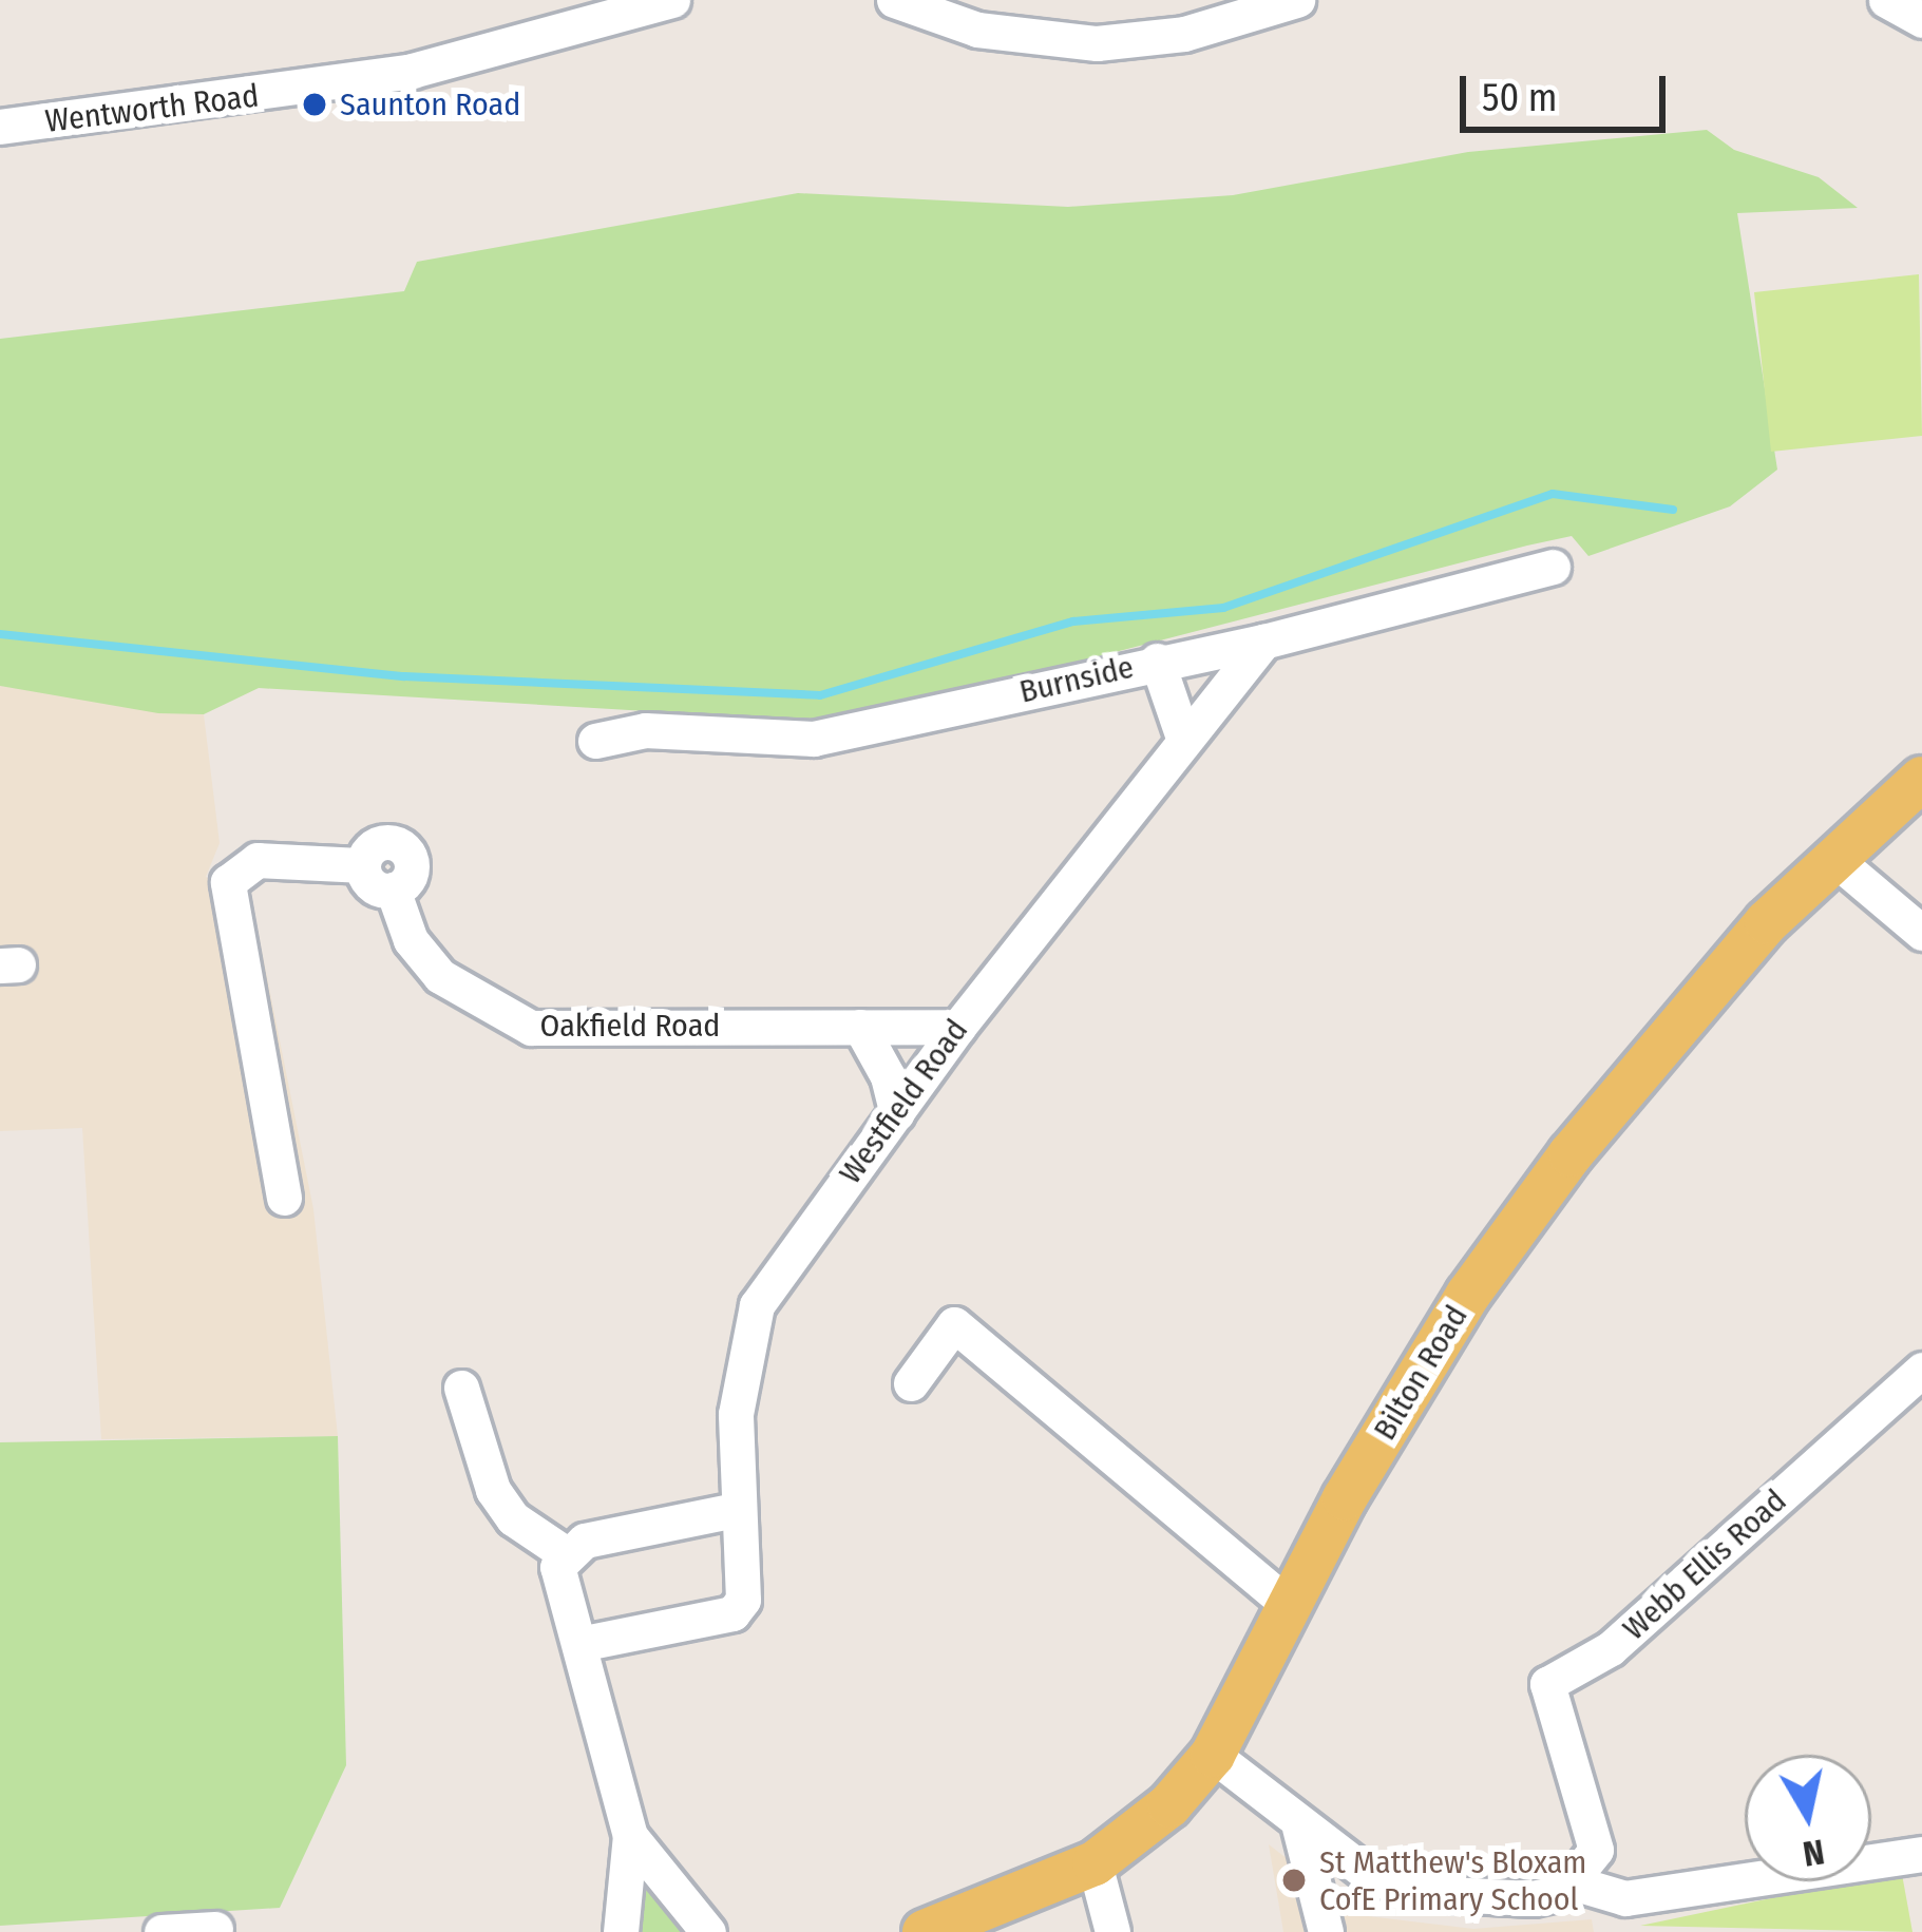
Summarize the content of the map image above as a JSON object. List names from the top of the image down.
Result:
{
  "streets": {
    "main road": ["Bilton Road"],
    "street": [
      "Wentworth Road",
      "Burnside",
      "Oakfield Road",
      "Westfield Road",
      "Webb Ellis Road"
    ]
  },
  "crossings": [
    ["Burnside", "Westfield Road"],
    ["Oakfield Road", "Westfield Road"]
  ],
  "places": ["Saunton Road", "St Matthew's Bloxam CofE Primary School"],
  "scale_bar": "50 m",
  "north": "bottom"
}
